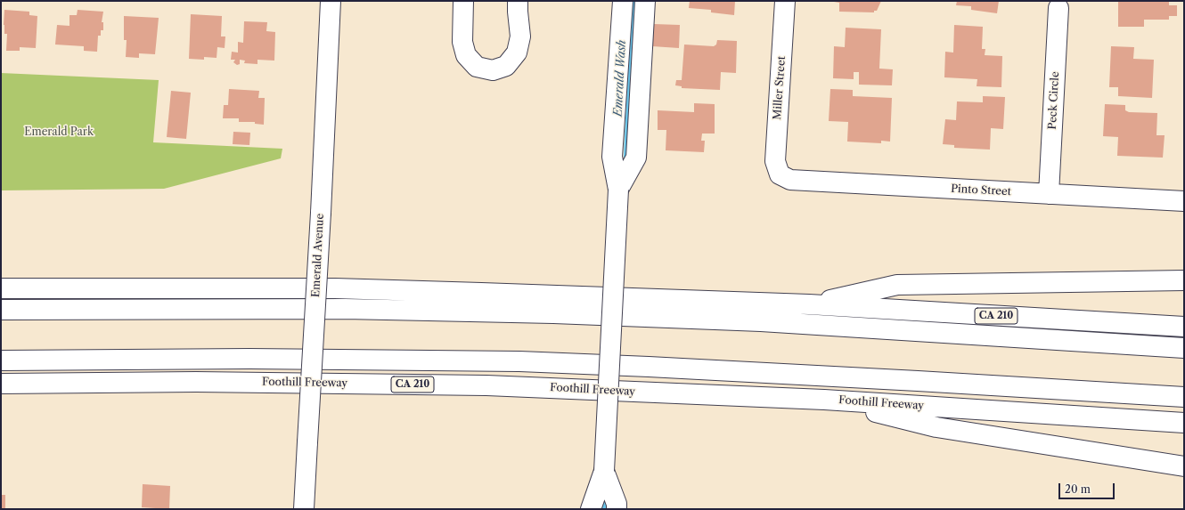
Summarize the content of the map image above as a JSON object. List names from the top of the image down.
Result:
{
  "streets": {
    "main road": [
      "Miller Street",
      "Peck Circle",
      "Pinto Street",
      "Emerald Avenue",
      "CA 210",
      "Foothill Freeway"
    ]
  },
  "crossings": [
    ["Miller Street", "Pinto Street"],
    ["Peck Circle", "Pinto Street"]
  ],
  "water": ["Emerald Wash"],
  "parks": ["Emerald Park"],
  "scale_bar": "20 m"
}
